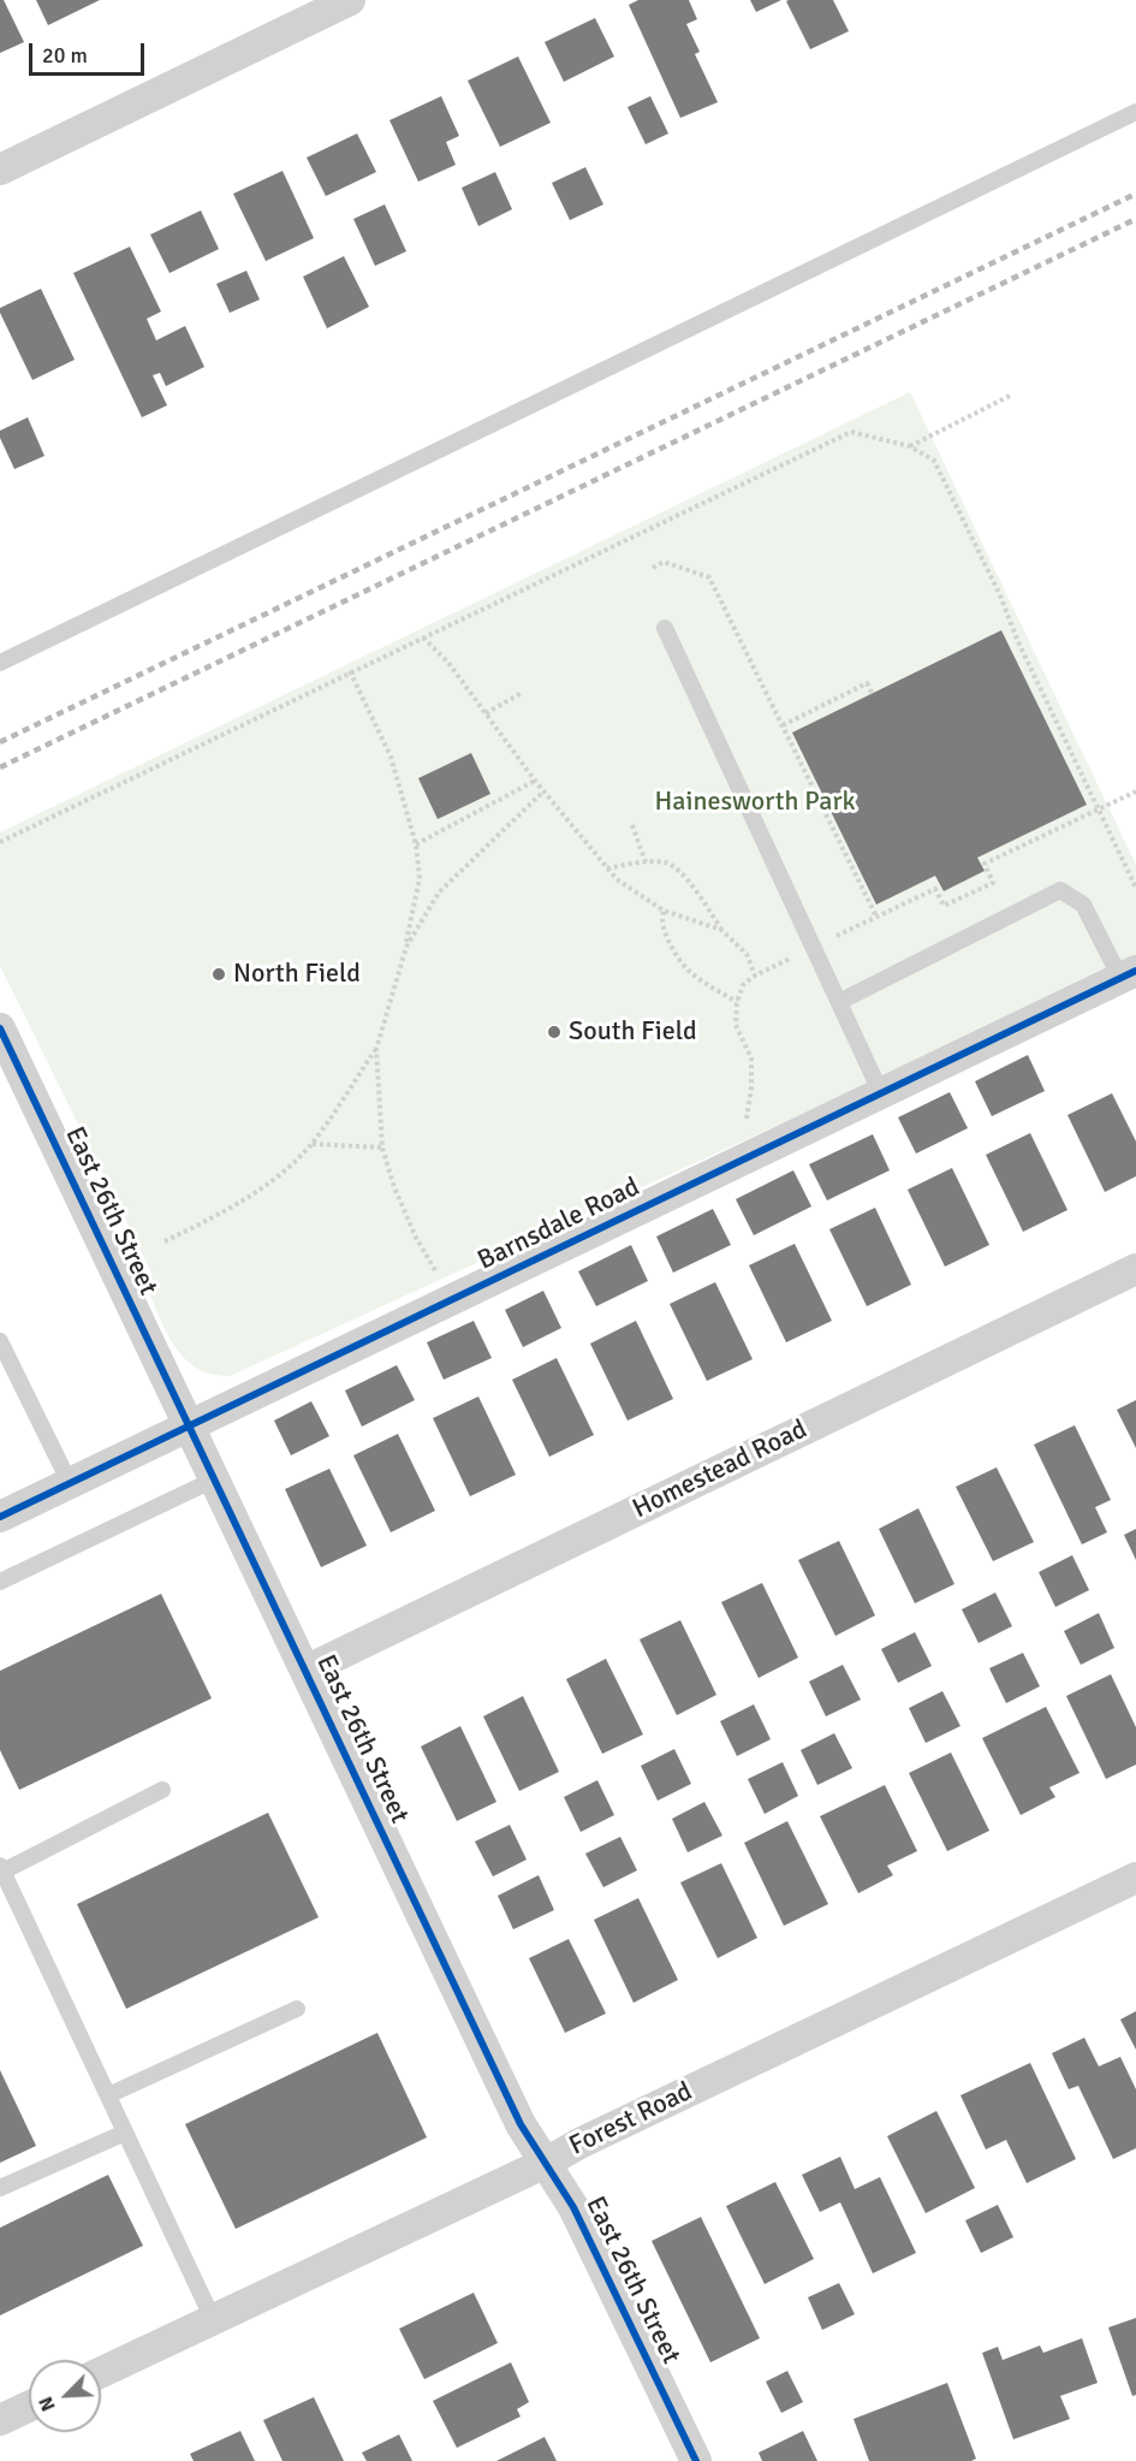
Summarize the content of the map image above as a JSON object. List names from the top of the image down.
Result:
{
  "streets": {
    "street": [
      "East 26th Street",
      "Barnsdale Road",
      "Homestead Road",
      "Forest Road"
    ]
  },
  "crossings": [
    ["East 26th Street", "Barnsdale Road"],
    ["East 26th Street", "Homestead Road"],
    ["East 26th Street", "Forest Road"]
  ],
  "parks": ["Hainesworth Park"],
  "places": ["North Field", "South Field"],
  "scale_bar": "20 m",
  "north": "bottom left"
}
